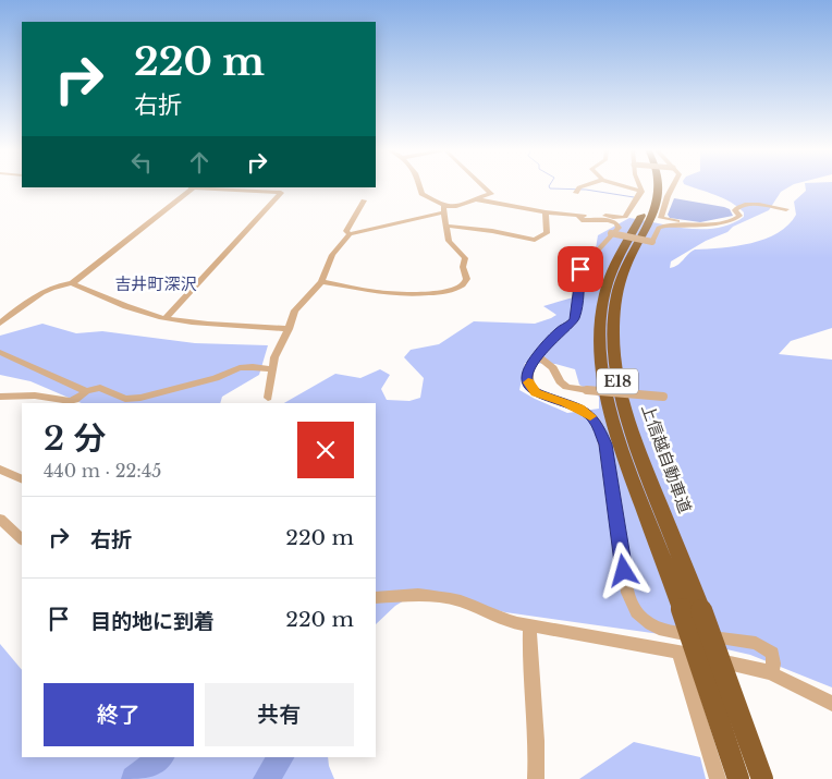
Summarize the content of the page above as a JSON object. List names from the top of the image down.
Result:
{
  "streets": {
    "highway": ["E18", "上信越自動車道"]
  },
  "districts": ["吉井町深沢"],
  "page": {
    "turn": ["220 m", "右折"],
    "heading": ["2 分", "440 m · 22:45"],
    "list": [
      {
        "name": "右折",
        "value": "220 m"
      },
      {
        "name": "目的地に到着",
        "value": "220 m"
      }
    ],
    "buttons": ["終了", "共有"]
  }
}
